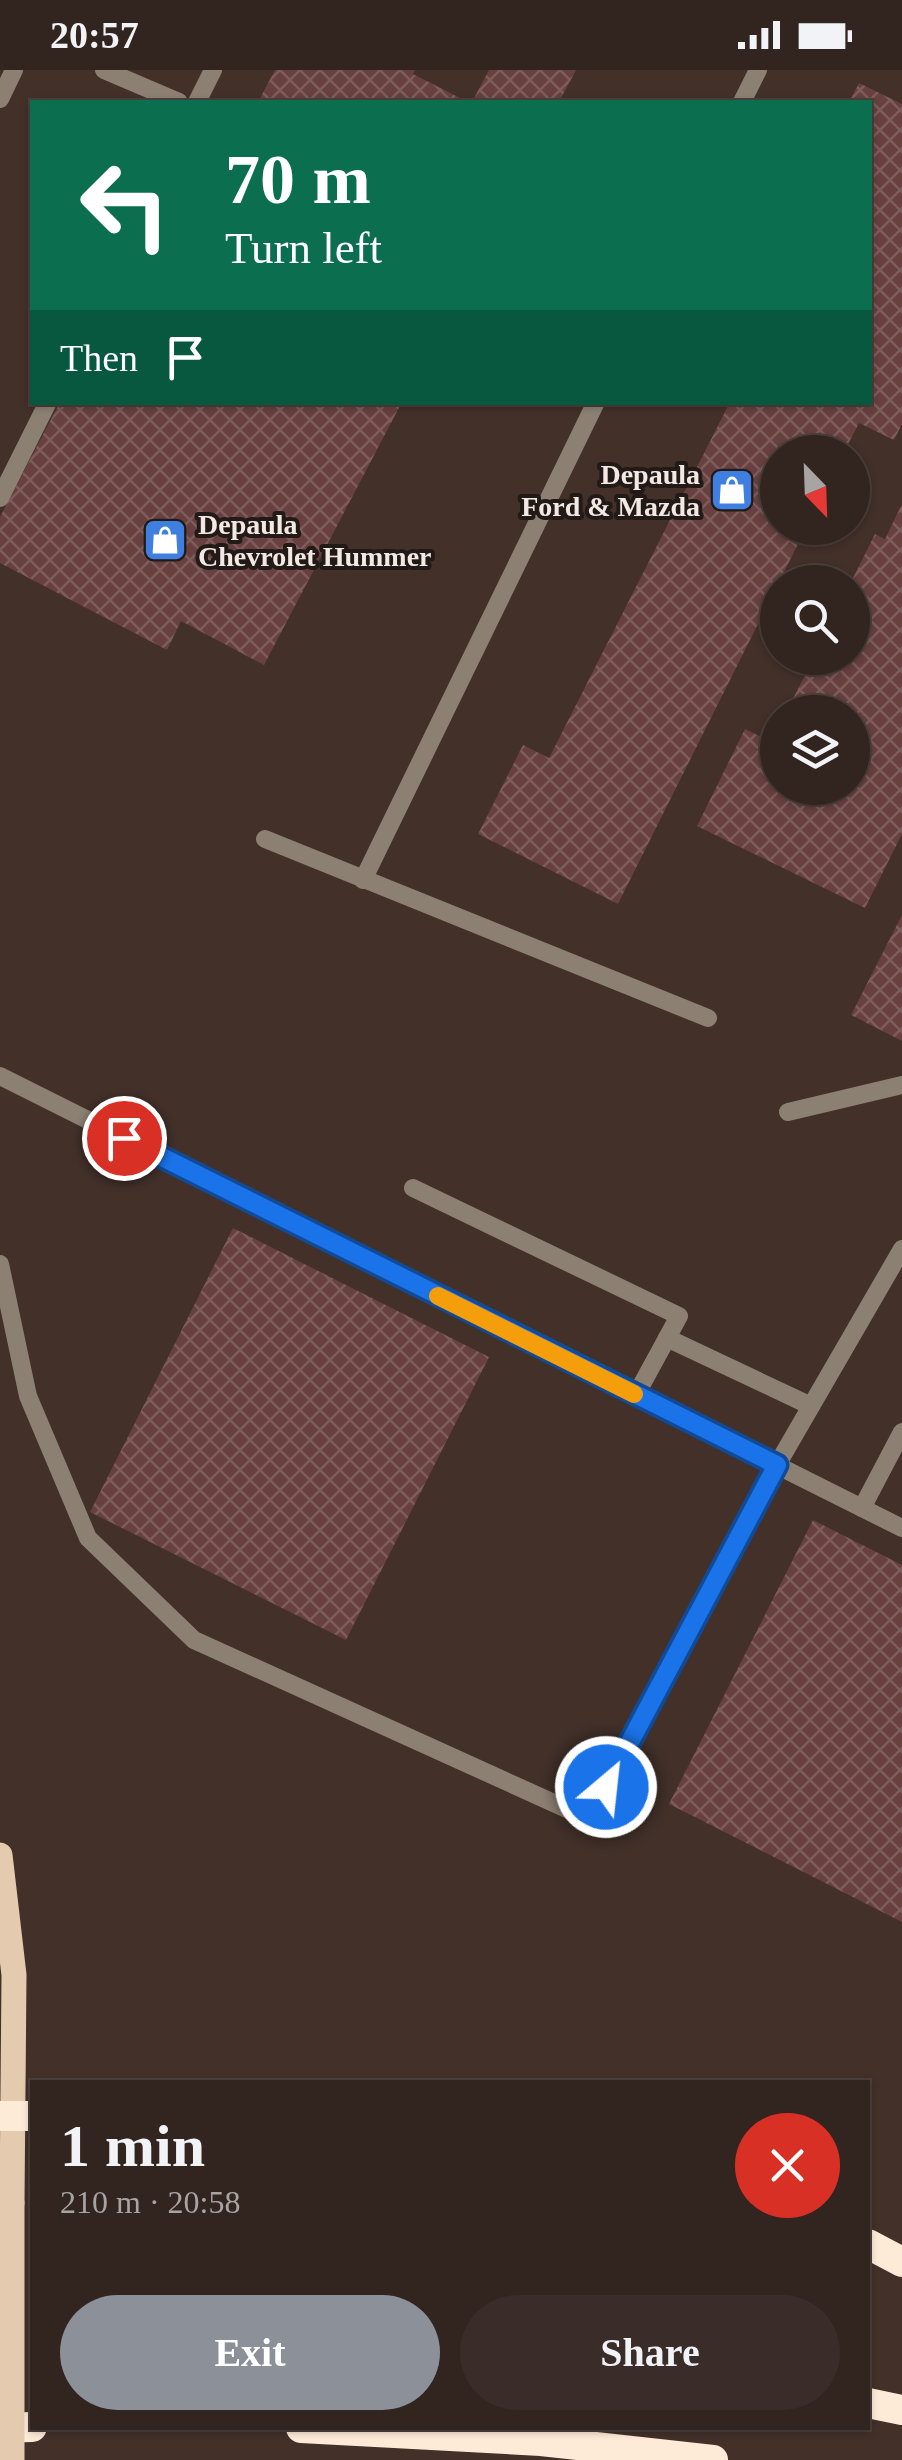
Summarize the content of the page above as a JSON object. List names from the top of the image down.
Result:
{
  "places": {
    "shop": ["Depaula Ford & Mazda", "Depaula Chevrolet Hummer"]
  },
  "north": "bottom right",
  "page": {
    "status": "20:57",
    "turn": ["70 m", "Turn left"],
    "then": "Then",
    "heading": ["1 min", "210 m · 20:58"],
    "buttons": ["Exit", "Share"]
  }
}
